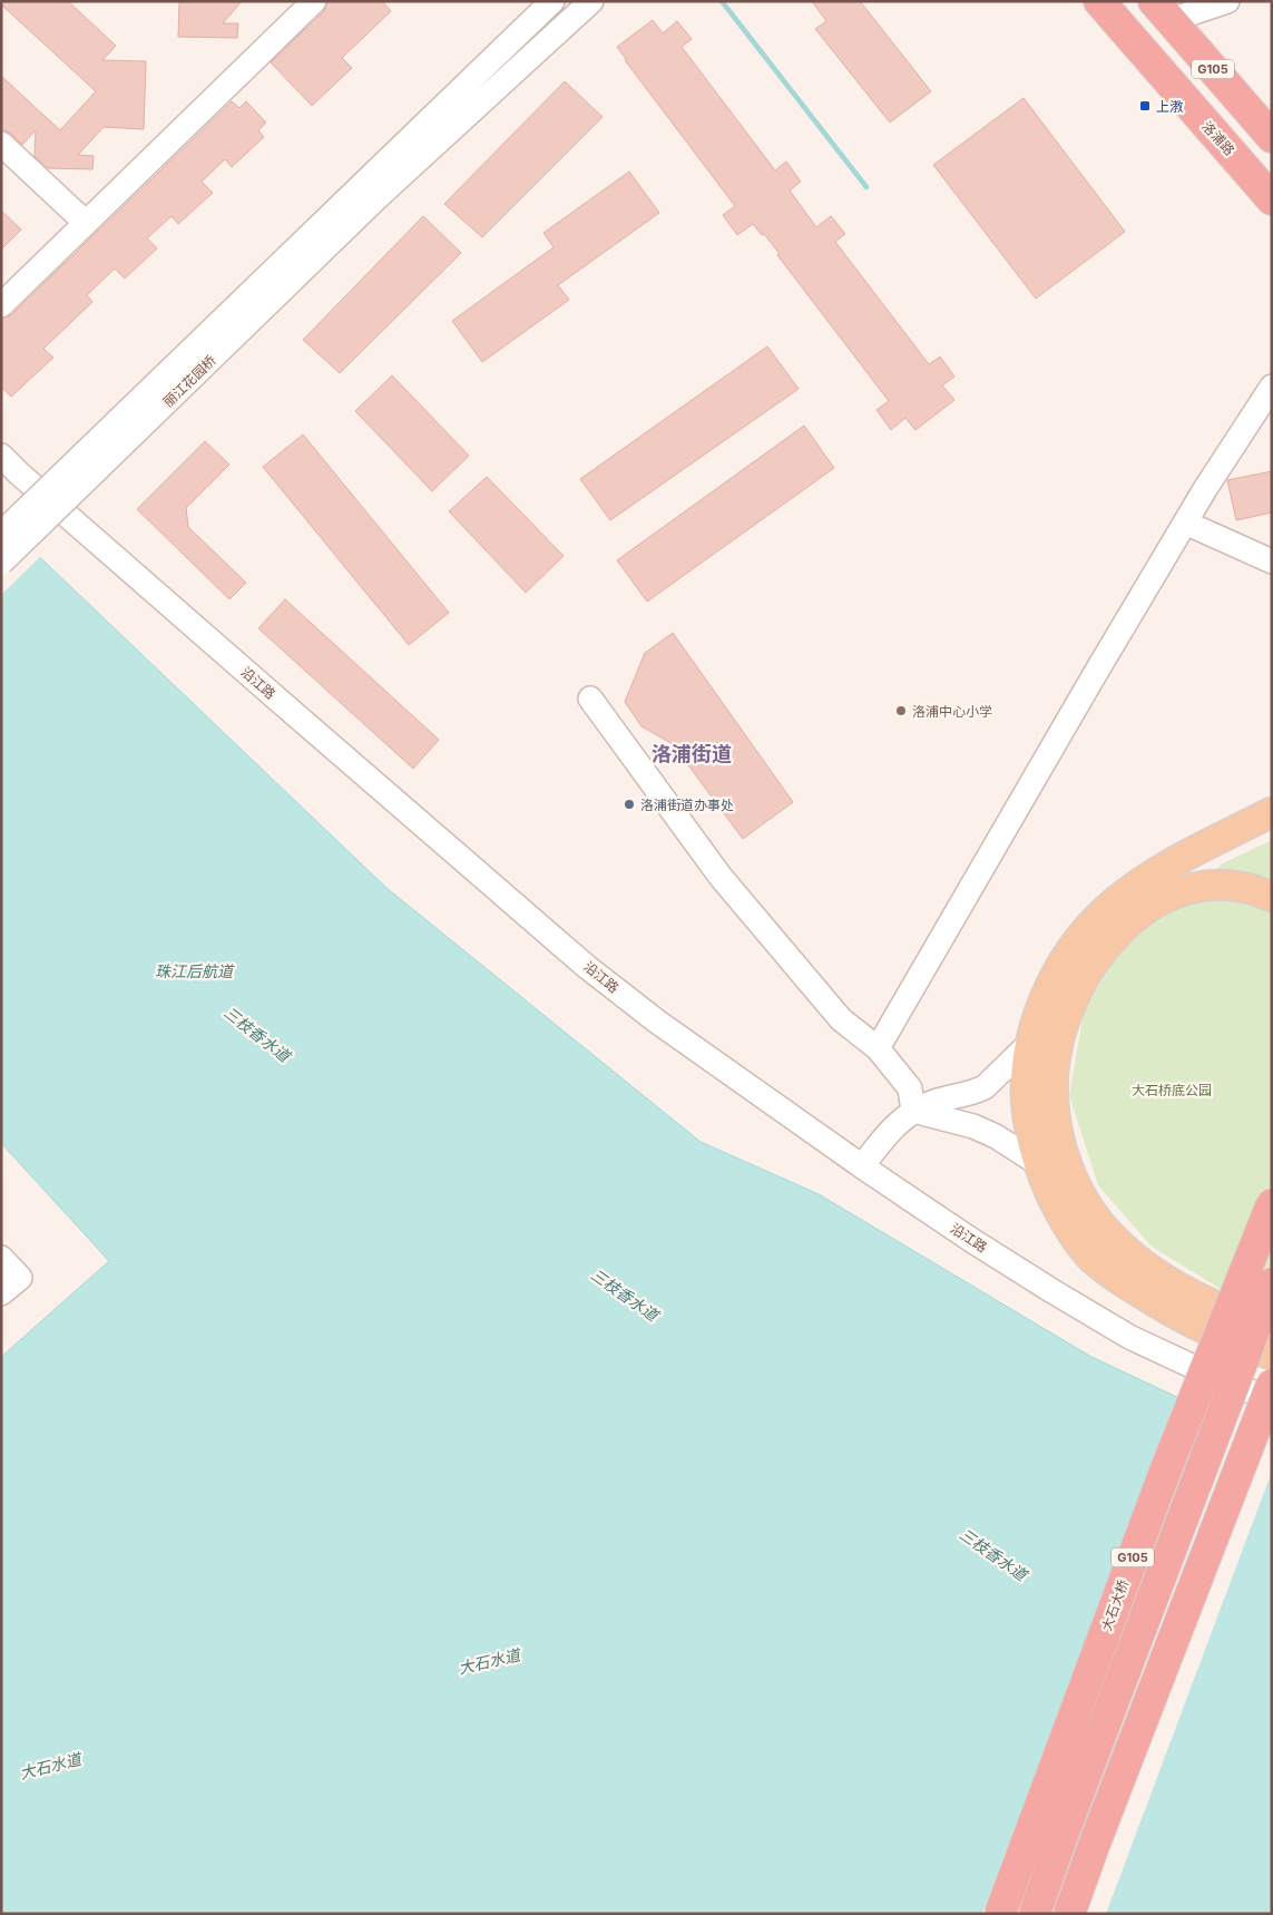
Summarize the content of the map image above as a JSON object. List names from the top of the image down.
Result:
{
  "streets": {
    "highway": ["G105", "洛浦路", "大石大桥"],
    "street": ["丽江花园桥", "沿江路"]
  },
  "districts": ["洛浦街道"],
  "water": ["珠江后航道", "三枝香水道", "大石水道"],
  "parks": ["大石桥底公园"],
  "places": {
    "transit": ["上漖"],
    "other": ["洛浦中心小学", "洛浦街道办事处"]
  }
}
